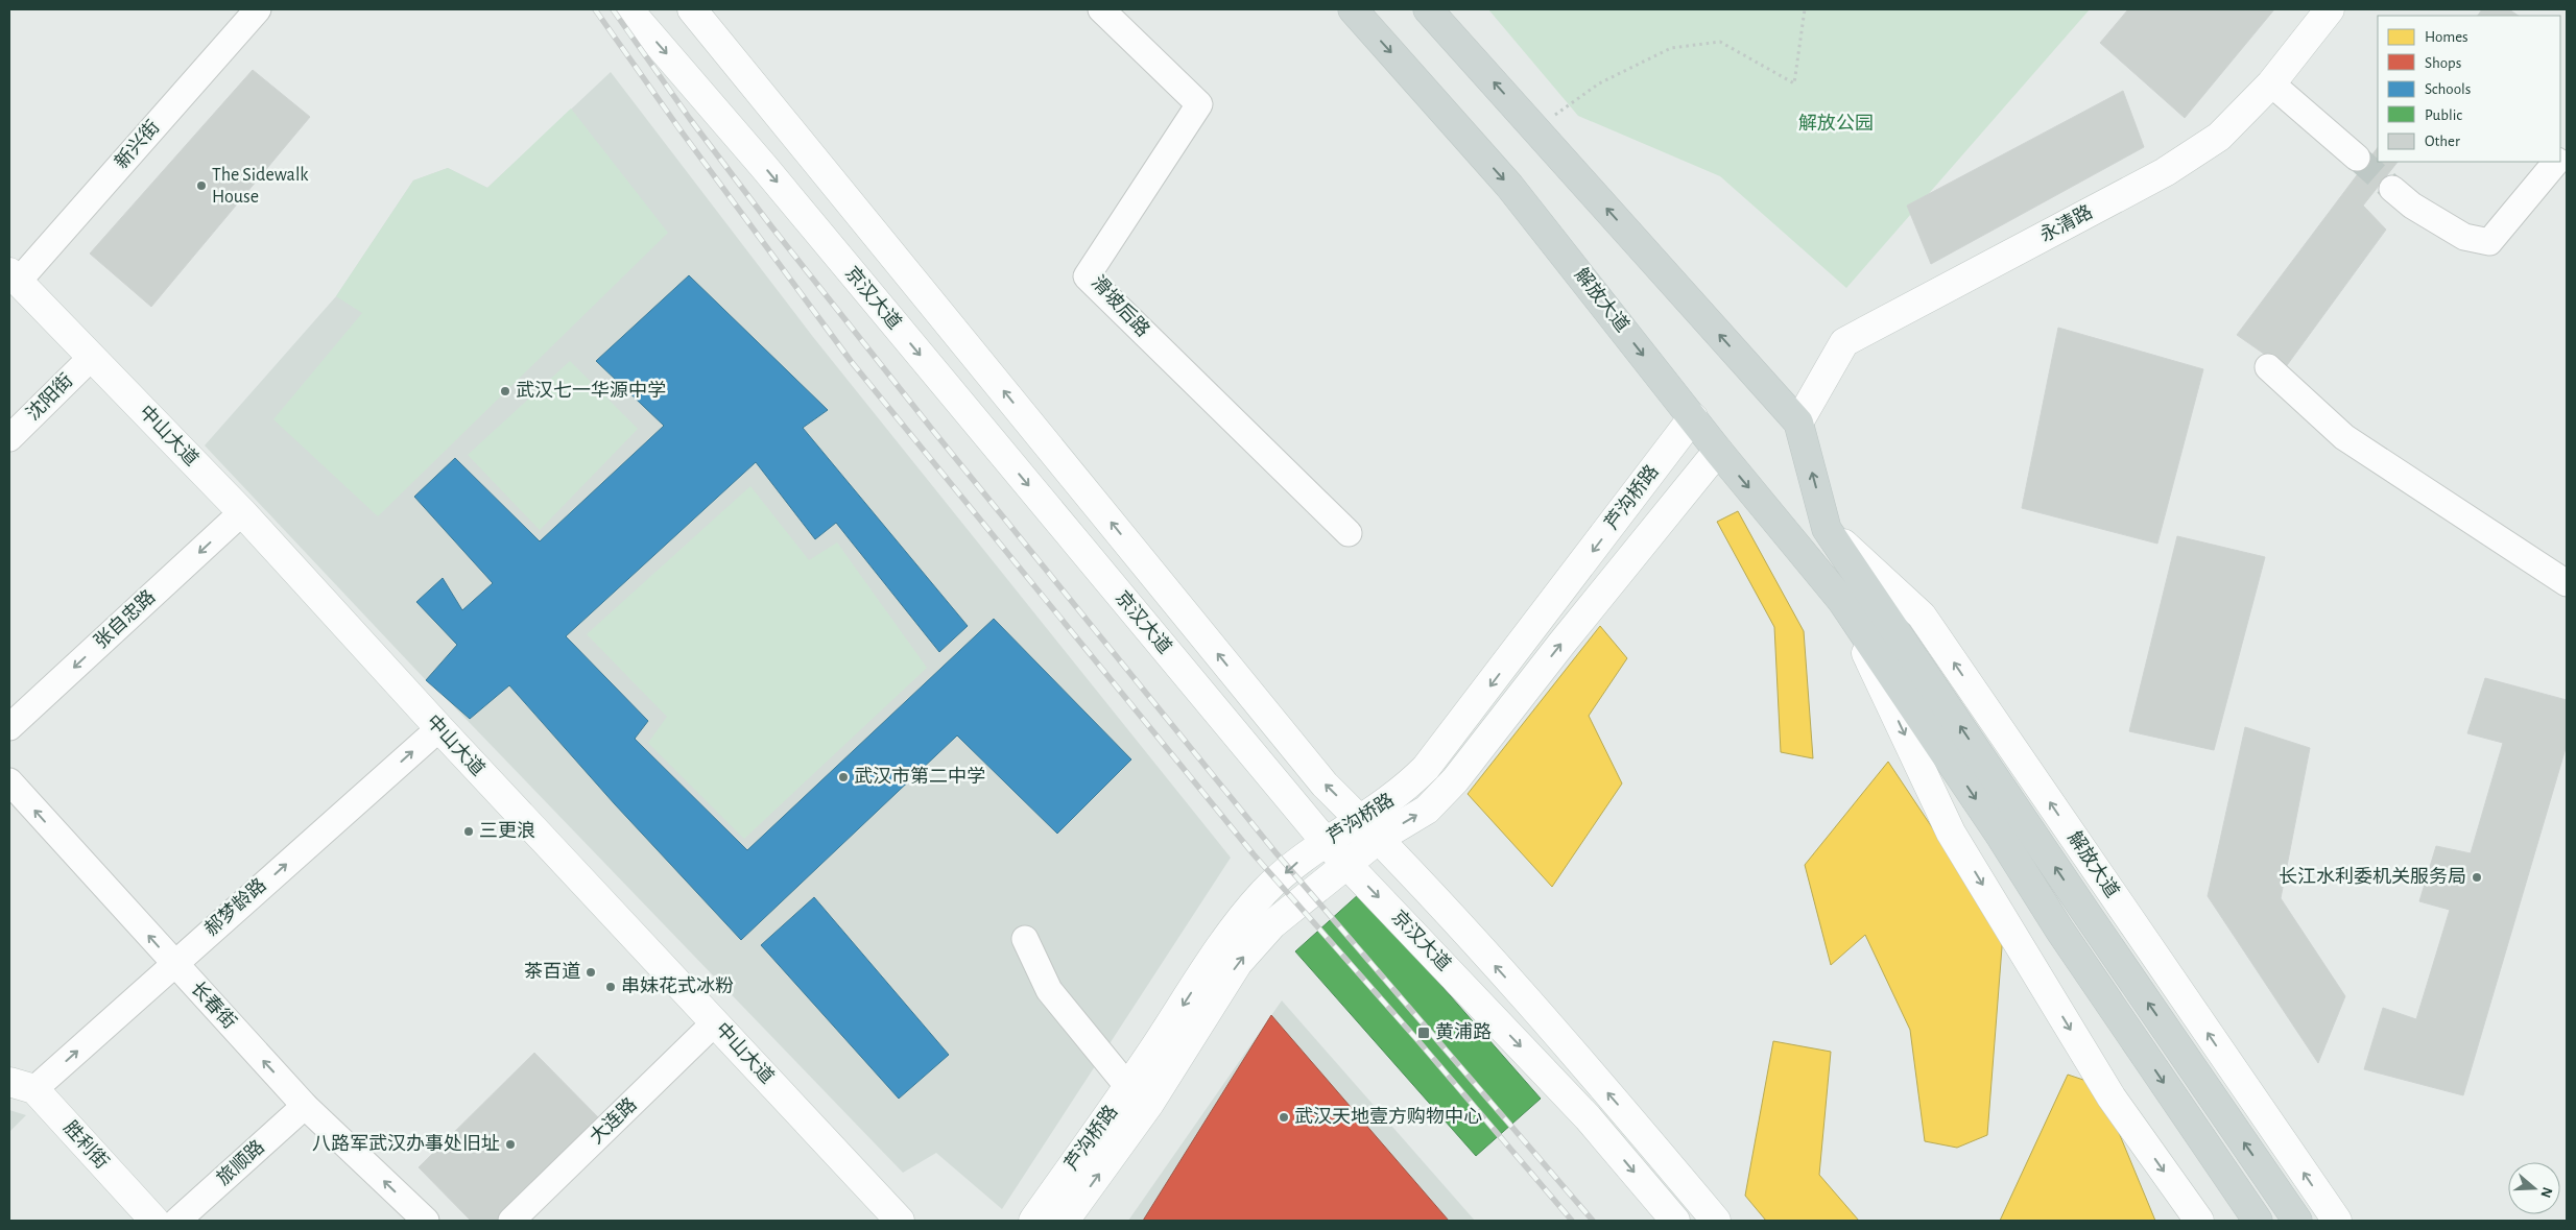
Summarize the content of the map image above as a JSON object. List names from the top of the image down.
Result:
{
  "streets": {
    "main road": [
      "永清路",
      "京汉大道",
      "解放大道",
      "中山大道",
      "芦沟桥路",
      "胜利街"
    ],
    "street": [
      "新兴街",
      "滑坡后路",
      "沈阳街",
      "张自忠路",
      "郝梦龄路",
      "长春街",
      "大连路",
      "旅顺路"
    ]
  },
  "crossings": [
    ["新兴街", "中山大道"],
    ["永清路", "解放大道"],
    ["京汉大道", "芦沟桥路"],
    ["解放大道", "芦沟桥路"],
    ["沈阳街", "中山大道"],
    ["中山大道", "张自忠路"],
    ["中山大道", "郝梦龄路"],
    ["中山大道", "大连路"],
    ["郝梦龄路", "长春街"],
    ["郝梦龄路", "胜利街"],
    ["长春街", "旅顺路"]
  ],
  "one_way": ["张自忠路", "郝梦龄路", "长春街"],
  "parks": ["解放公园"],
  "places": {
    "other": [
      "The Sidewalk House",
      "武汉七一华源中学",
      "武汉市第二中学",
      "三更浪",
      "长江水利委机关服务局",
      "茶百道",
      "串妹花式冰粉",
      "武汉天地壹方购物中心",
      "八路军武汉办事处旧址"
    ],
    "transit": ["黄浦路"]
  },
  "legend": [
    "Homes",
    "Shops",
    "Schools",
    "Public",
    "Other"
  ],
  "north": "right"
}
